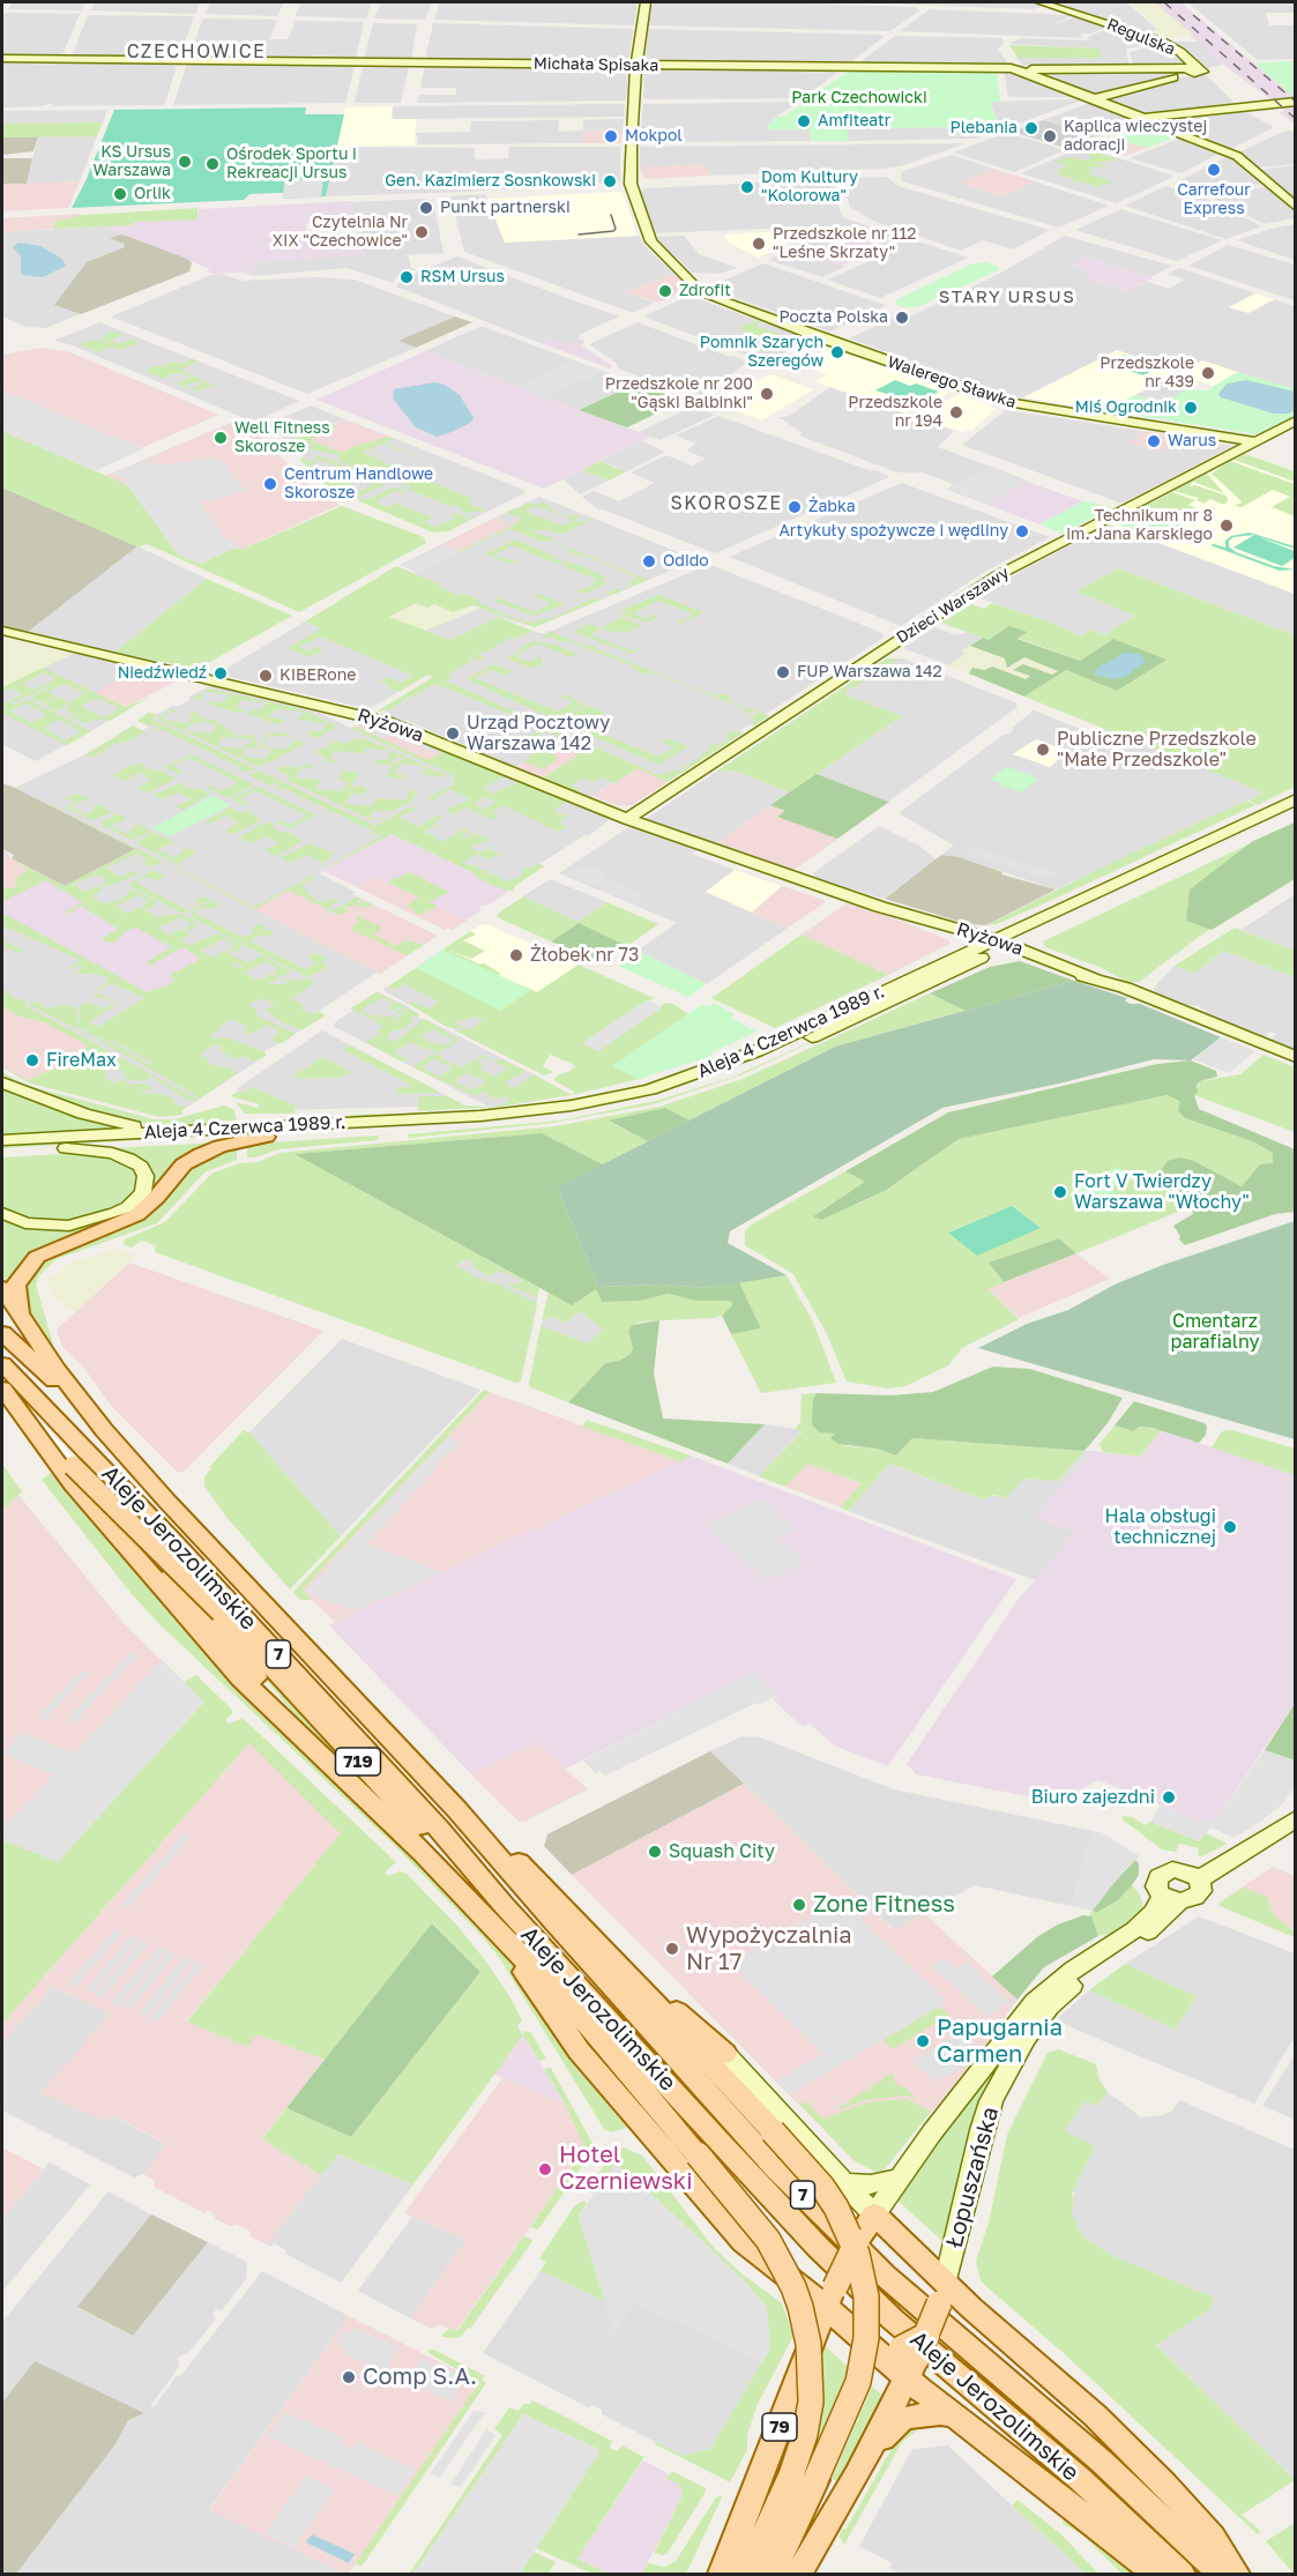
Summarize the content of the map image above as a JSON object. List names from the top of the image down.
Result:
{
  "streets": {
    "main road": [
      "Aleje Jerozolimskie",
      "7",
      "719",
      "79"
    ],
    "street": [
      "Regulska",
      "Michała Spisaka",
      "Walerego Sławka",
      "Dzieci Warszawy",
      "Ryżowa",
      "Aleja 4 Czerwca 1989 r.",
      "Łopuszańska"
    ]
  },
  "crossings": [
    ["Regulska", "Michała Spisaka"],
    ["Michała Spisaka", "Walerego Sławka"],
    ["Walerego Sławka", "Dzieci Warszawy"],
    ["Dzieci Warszawy", "Ryżowa"],
    ["Ryżowa", "Aleja 4 Czerwca 1989 r."],
    ["Aleje Jerozolimskie", "7"],
    ["Aleje Jerozolimskie", "719"],
    ["Łopuszańska", "79"]
  ],
  "districts": ["CZECHOWICE", "STARY URSUS", "SKOROSZE"],
  "parks": ["Park Czechowicki", "Cmentarz parafialny"],
  "places": [
    "Amfiteatr",
    "Plebania",
    "Mokpol",
    "Kaplica wieczystej adoracji",
    "KS Ursus Warszawa",
    "Ośrodek Sportu i Rekreacji Ursus",
    "Carrefour Express",
    "Gen. Kazimierz Sosnkowski",
    "Dom Kultury \"Kolorowa\"",
    "Orlik",
    "Punkt partnerski",
    "Czytelnia Nr XIX \"Czechowice\"",
    "Przedszkole nr 112 \"Leśne Skrzaty\"",
    "RSM Ursus",
    "Zdrofit",
    "Poczta Polska",
    "Pomnik Szarych Szeregów",
    "Przedszkole nr 439",
    "Przedszkole nr 200 \"Gąski Balbinki\"",
    "Miś Ogrodnik",
    "Przedszkole nr 194",
    "Well Fitness Skorosze",
    "Warus",
    "Centrum Handlowe Skorosze",
    "Żabka",
    "Technikum nr 8 im. Jana Karskiego",
    "Artykuły spożywcze i wędliny",
    "Odido",
    "FUP Warszawa 142",
    "Niedźwiedź",
    "KIBERone",
    "Urząd Pocztowy Warszawa 142",
    "Publiczne Przedszkole \"Małe Przedszkole\"",
    "Żłobek nr 73",
    "FireMax",
    "Fort V Twierdzy Warszawa \"Włochy\"",
    "Hala obsługi technicznej",
    "Biuro zajezdni",
    "Squash City",
    "Zone Fitness",
    "Wypożyczalnia Nr 17",
    "Papugarnia Carmen",
    "Hotel Czerniewski",
    "Comp S.A."
  ]
}
